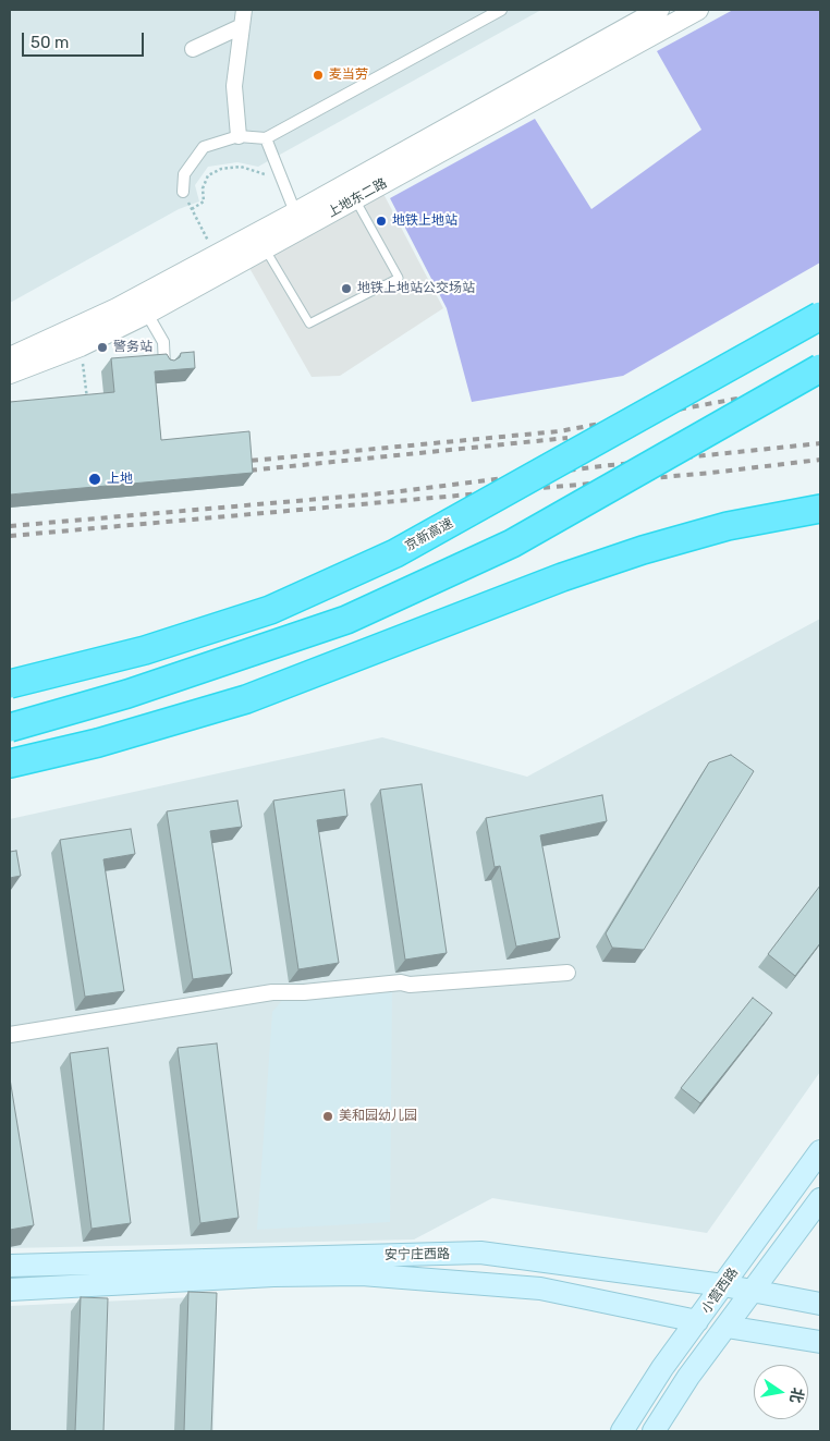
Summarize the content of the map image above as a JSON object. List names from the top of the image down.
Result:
{
  "streets": {
    "highway": ["京新高速"],
    "main road": ["安宁庄西路", "小营西路"],
    "street": ["上地东二路"]
  },
  "crossings": [
    ["安宁庄西路", "小营西路"]
  ],
  "places": [
    "麦当劳",
    "地铁上地站",
    "地铁上地站公交场站",
    "警务站",
    "上地",
    "美和园幼儿园"
  ],
  "scale_bar": "50 m",
  "north": "right"
}
